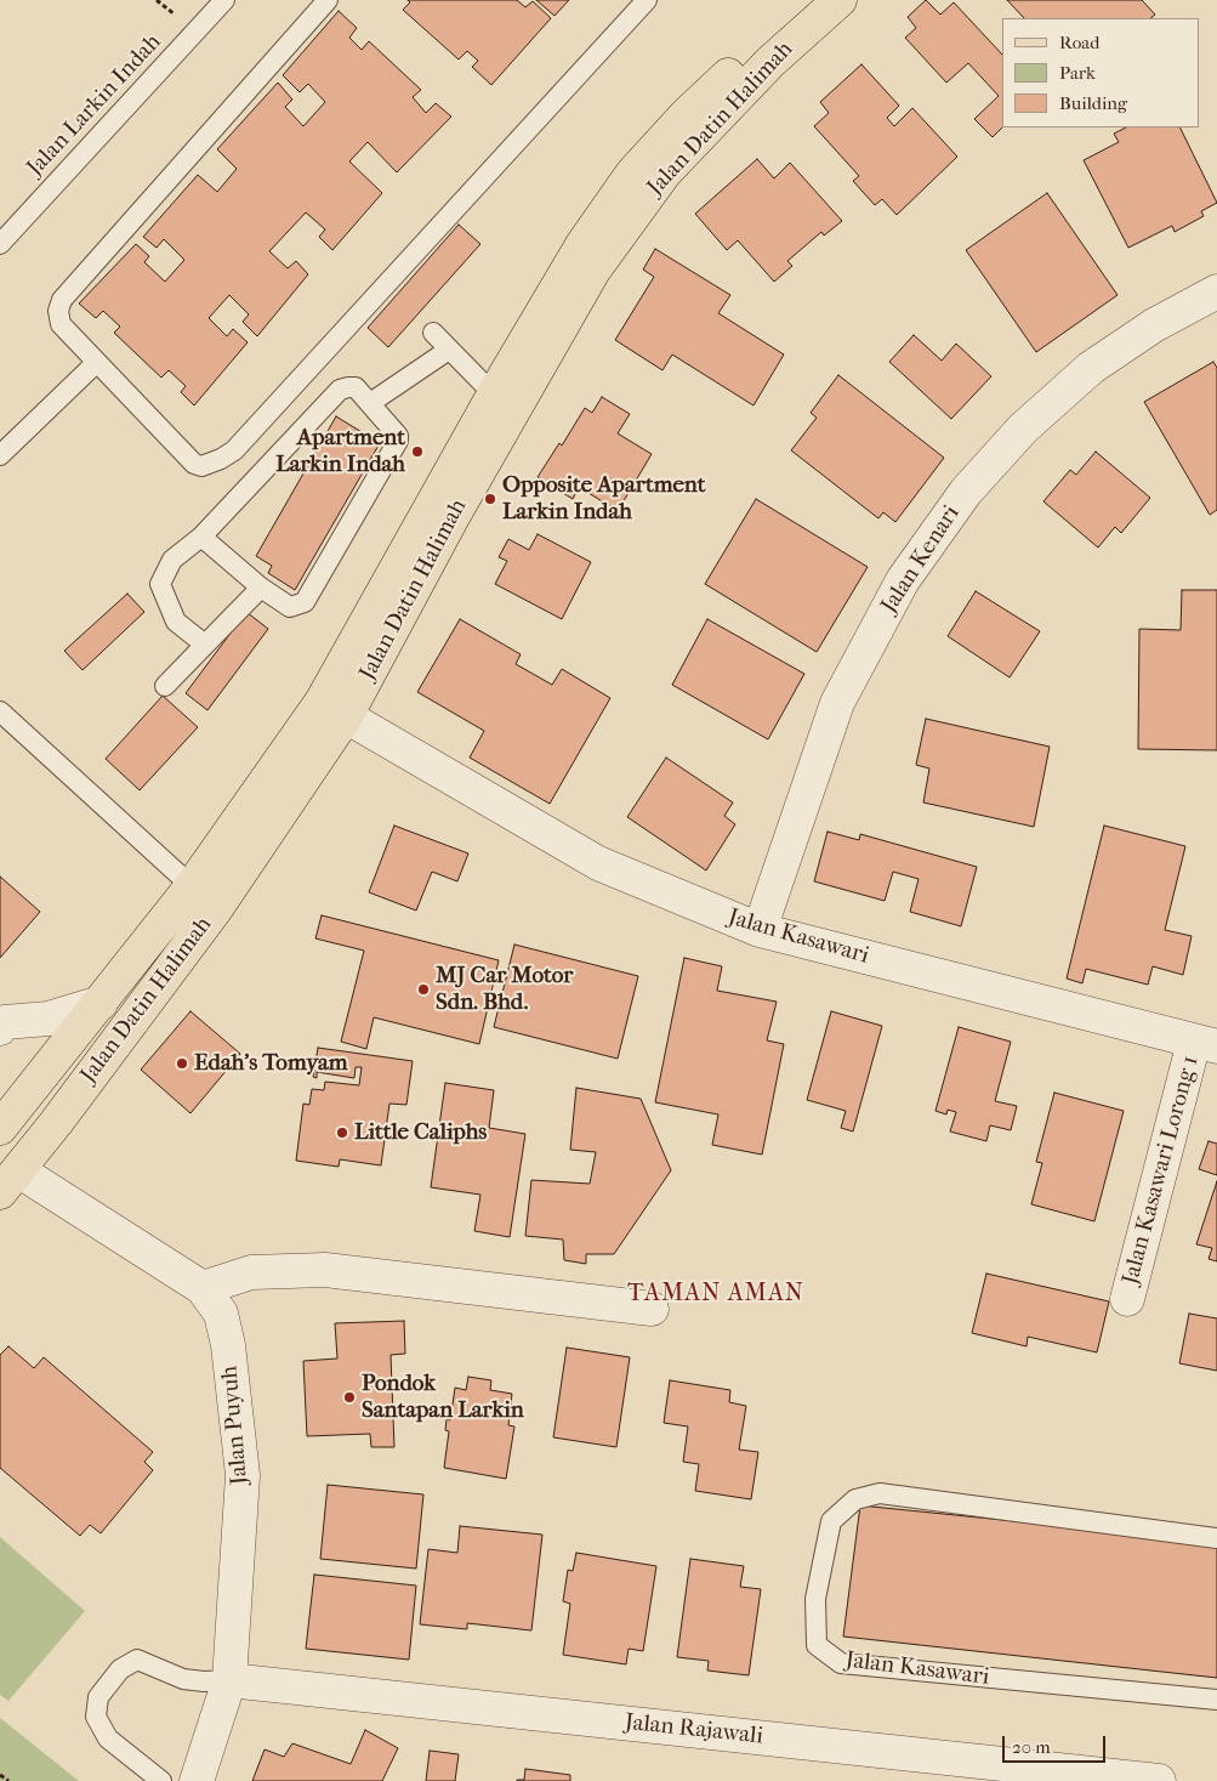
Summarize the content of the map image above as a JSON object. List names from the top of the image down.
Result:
{
  "streets": {
    "main road": ["Jalan Datin Halimah"],
    "street": [
      "Jalan Kenari",
      "Jalan Kasawari",
      "Jalan Kasawari Lorong 1",
      "Jalan Puyuh",
      "Jalan Rajawali"
    ],
    "lane": ["Jalan Larkin Indah"]
  },
  "crossings": [
    ["Jalan Datin Halimah", "Jalan Kasawari"],
    ["Jalan Datin Halimah", "Jalan Puyuh"],
    ["Jalan Kenari", "Jalan Kasawari"],
    ["Jalan Kasawari", "Jalan Kasawari Lorong 1"],
    ["Jalan Puyuh", "Jalan Rajawali"]
  ],
  "districts": ["TAMAN AMAN"],
  "places": [
    "Apartment Larkin Indah",
    "Opposite Apartment Larkin Indah",
    "MJ Car Motor Sdn. Bhd.",
    "Edah’s Tomyam",
    "Little Caliphs",
    "Pondok Santapan Larkin"
  ],
  "legend": ["Road", "Park", "Building"],
  "scale_bar": "20 m"
}
